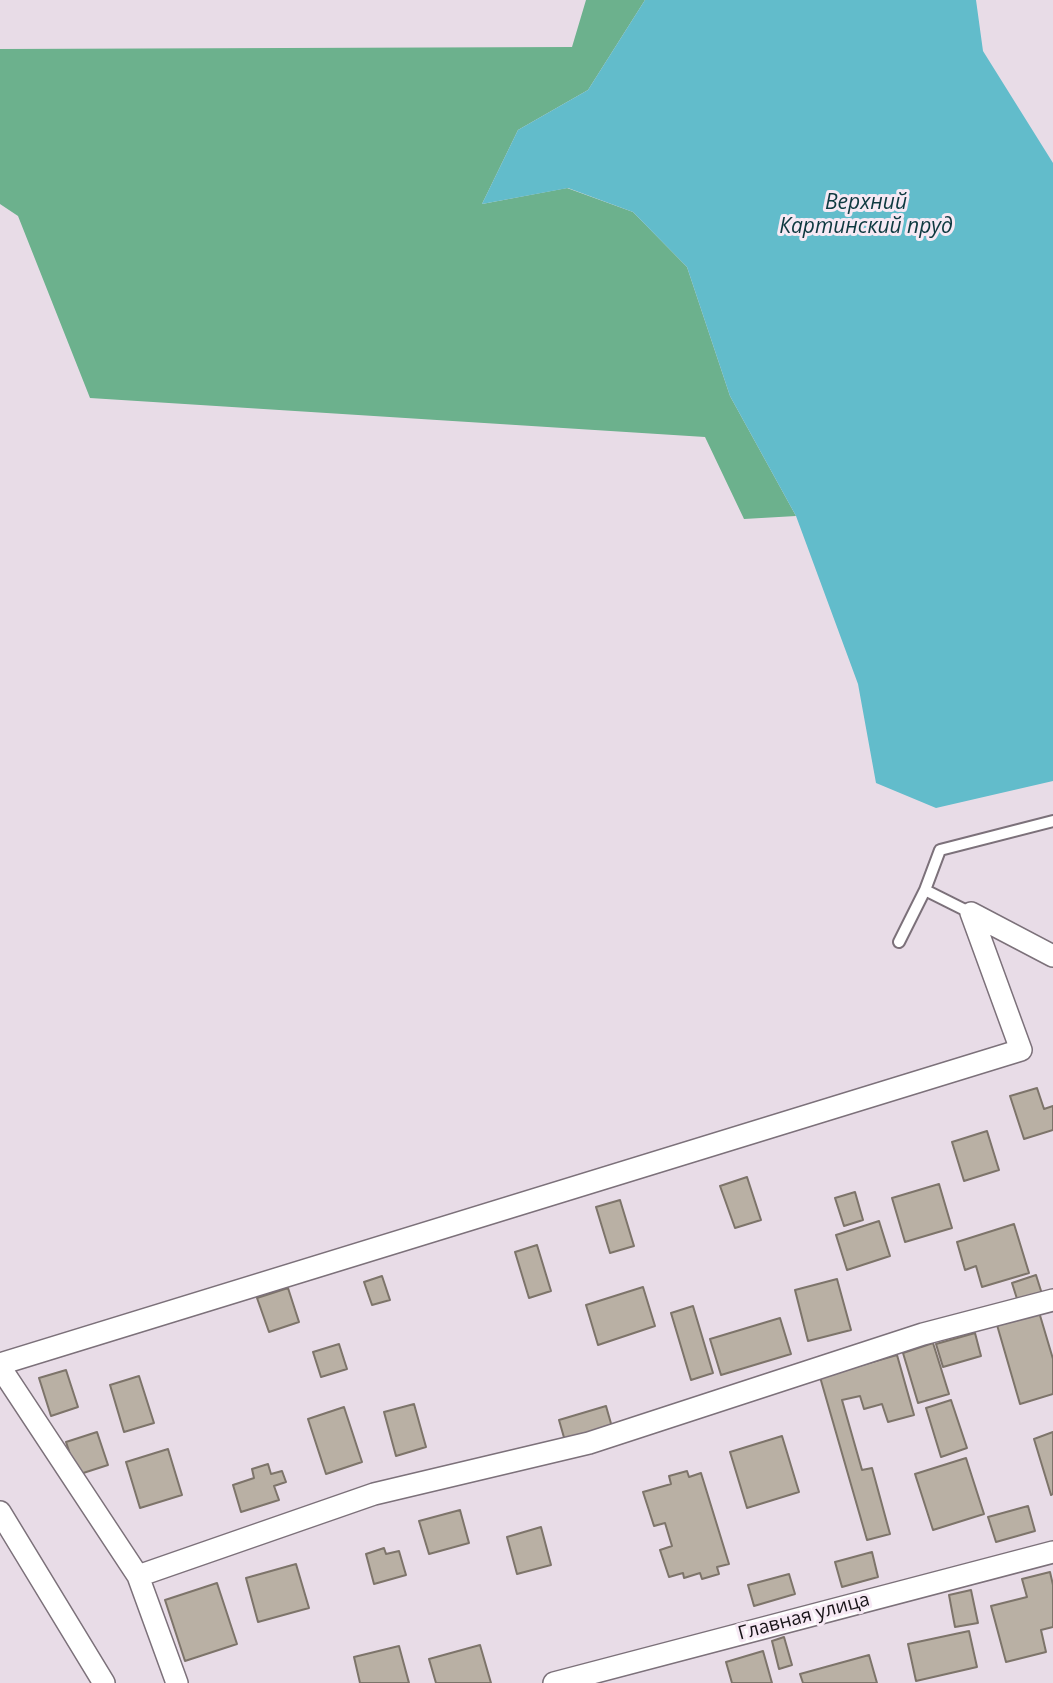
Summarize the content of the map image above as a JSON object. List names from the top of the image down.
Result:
{
  "streets": {
    "street": ["Главная улица"]
  },
  "water": ["Верхний Картинский пруд"]
}
